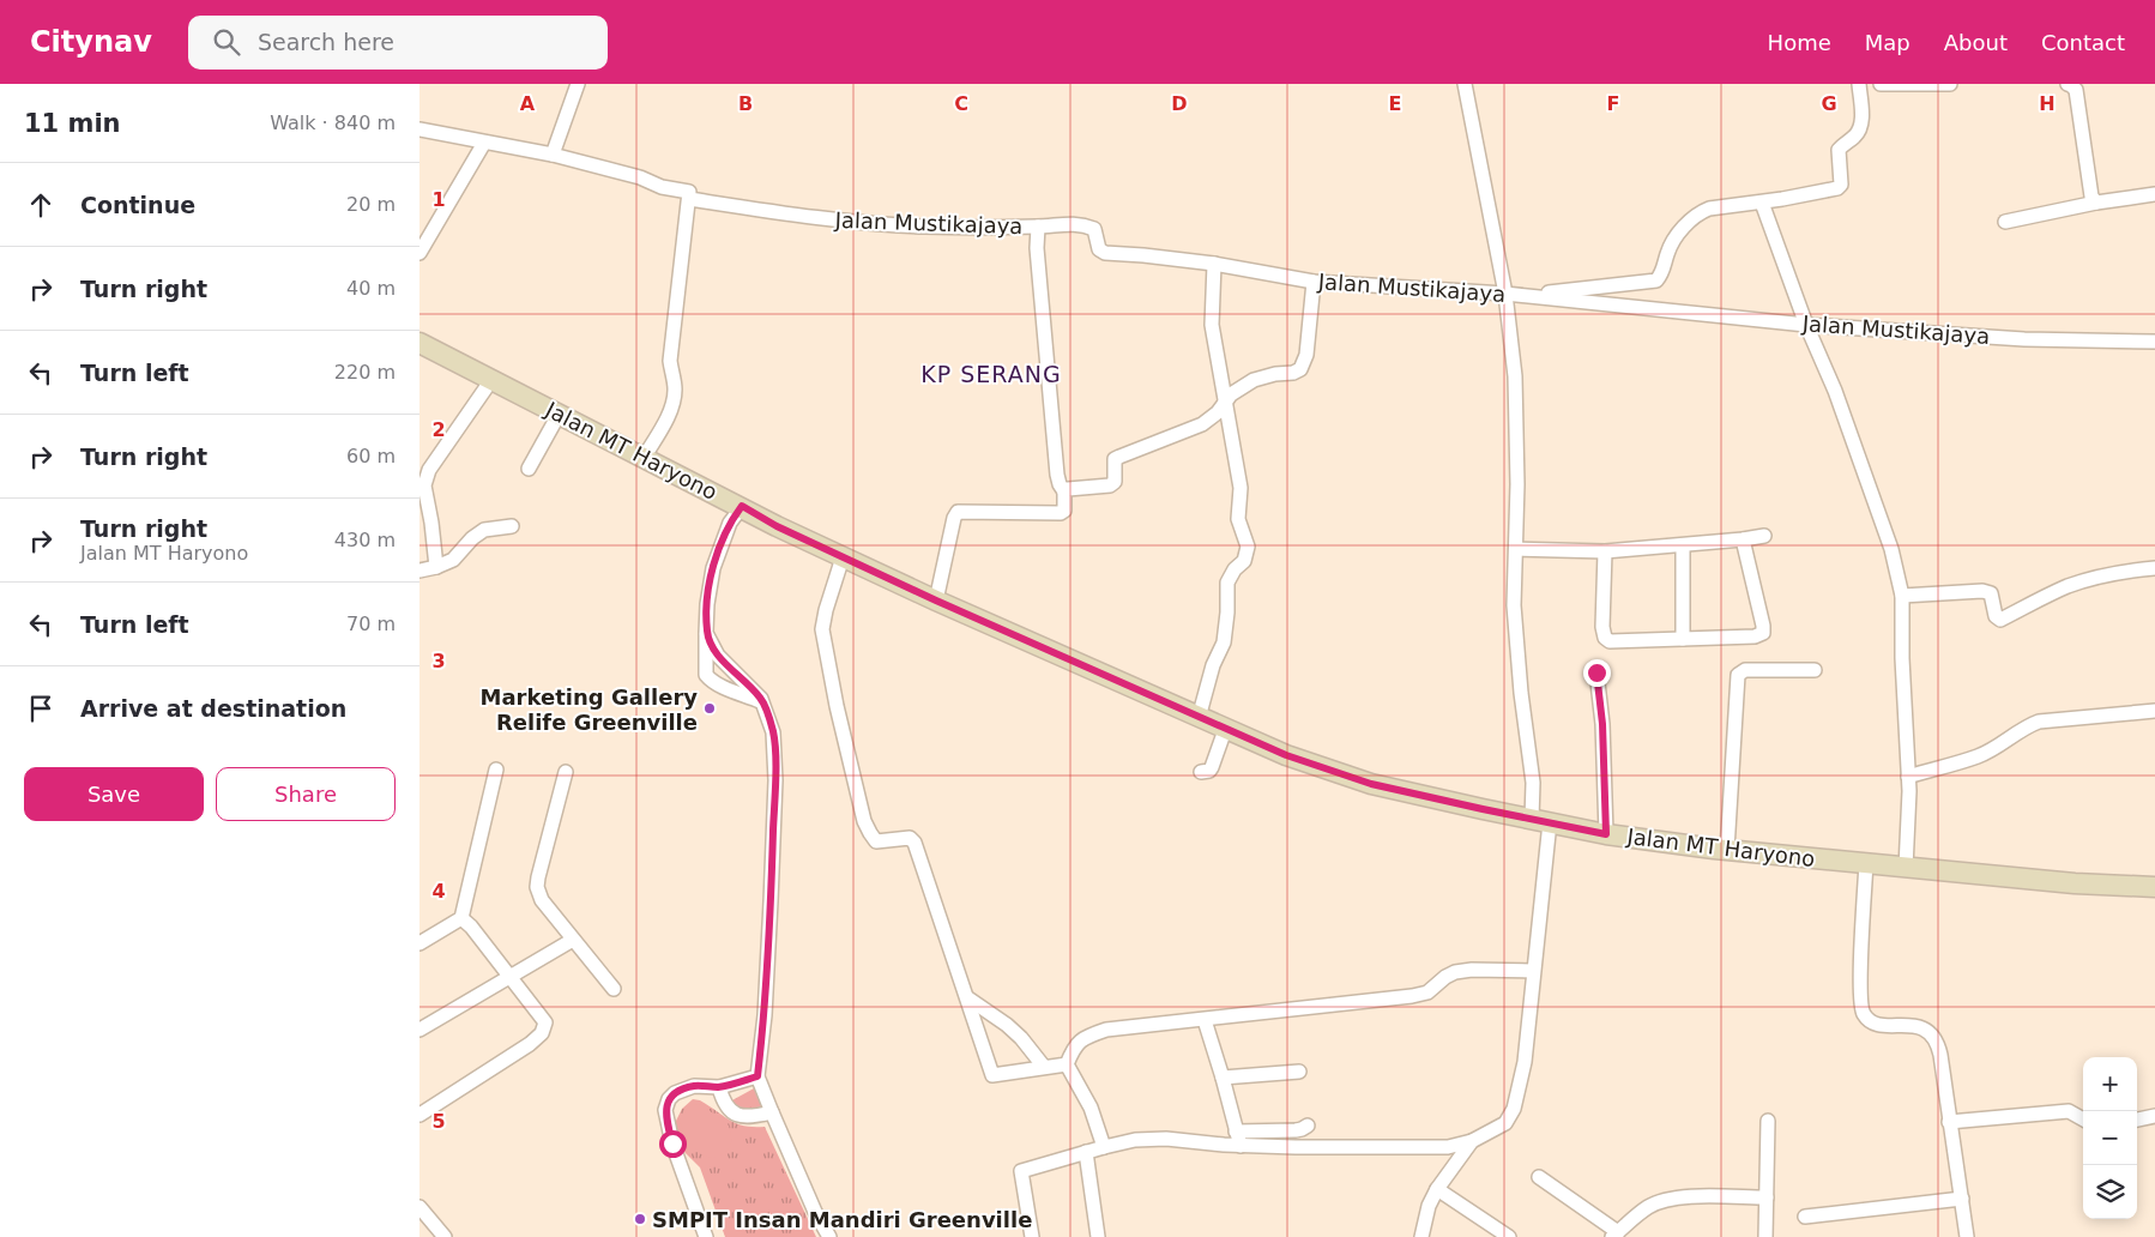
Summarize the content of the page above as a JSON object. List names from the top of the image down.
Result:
{
  "streets": {
    "main road": ["Jalan MT Haryono"],
    "street": ["Jalan Mustikajaya"]
  },
  "districts": ["KP SERANG"],
  "places": ["Marketing Gallery Relife Greenville", "SMPIT Insan Mandiri Greenville"],
  "page": {
    "header": "Citynav",
    "search": "Search here",
    "nav": [
      "Home",
      "Map",
      "About",
      "Contact"
    ],
    "heading": ["11 min", "Walk · 840 m"],
    "list": [
      ["Continue", "20 m"],
      ["Turn right", "40 m"],
      ["Turn left", "220 m"],
      ["Turn right", "60 m"],
      ["Turn right", "Jalan MT Haryono", "430 m"],
      ["Turn left", "70 m"],
      "Arrive at destination"
    ],
    "buttons": ["Save", "Share"],
    "map_buttons": ["+", "−"]
  },
  "grid": {
    "columns": [
      "A",
      "B",
      "C",
      "D",
      "E",
      "F",
      "G",
      "H"
    ],
    "rows": [
      "1",
      "2",
      "3",
      "4",
      "5"
    ]
  }
}
